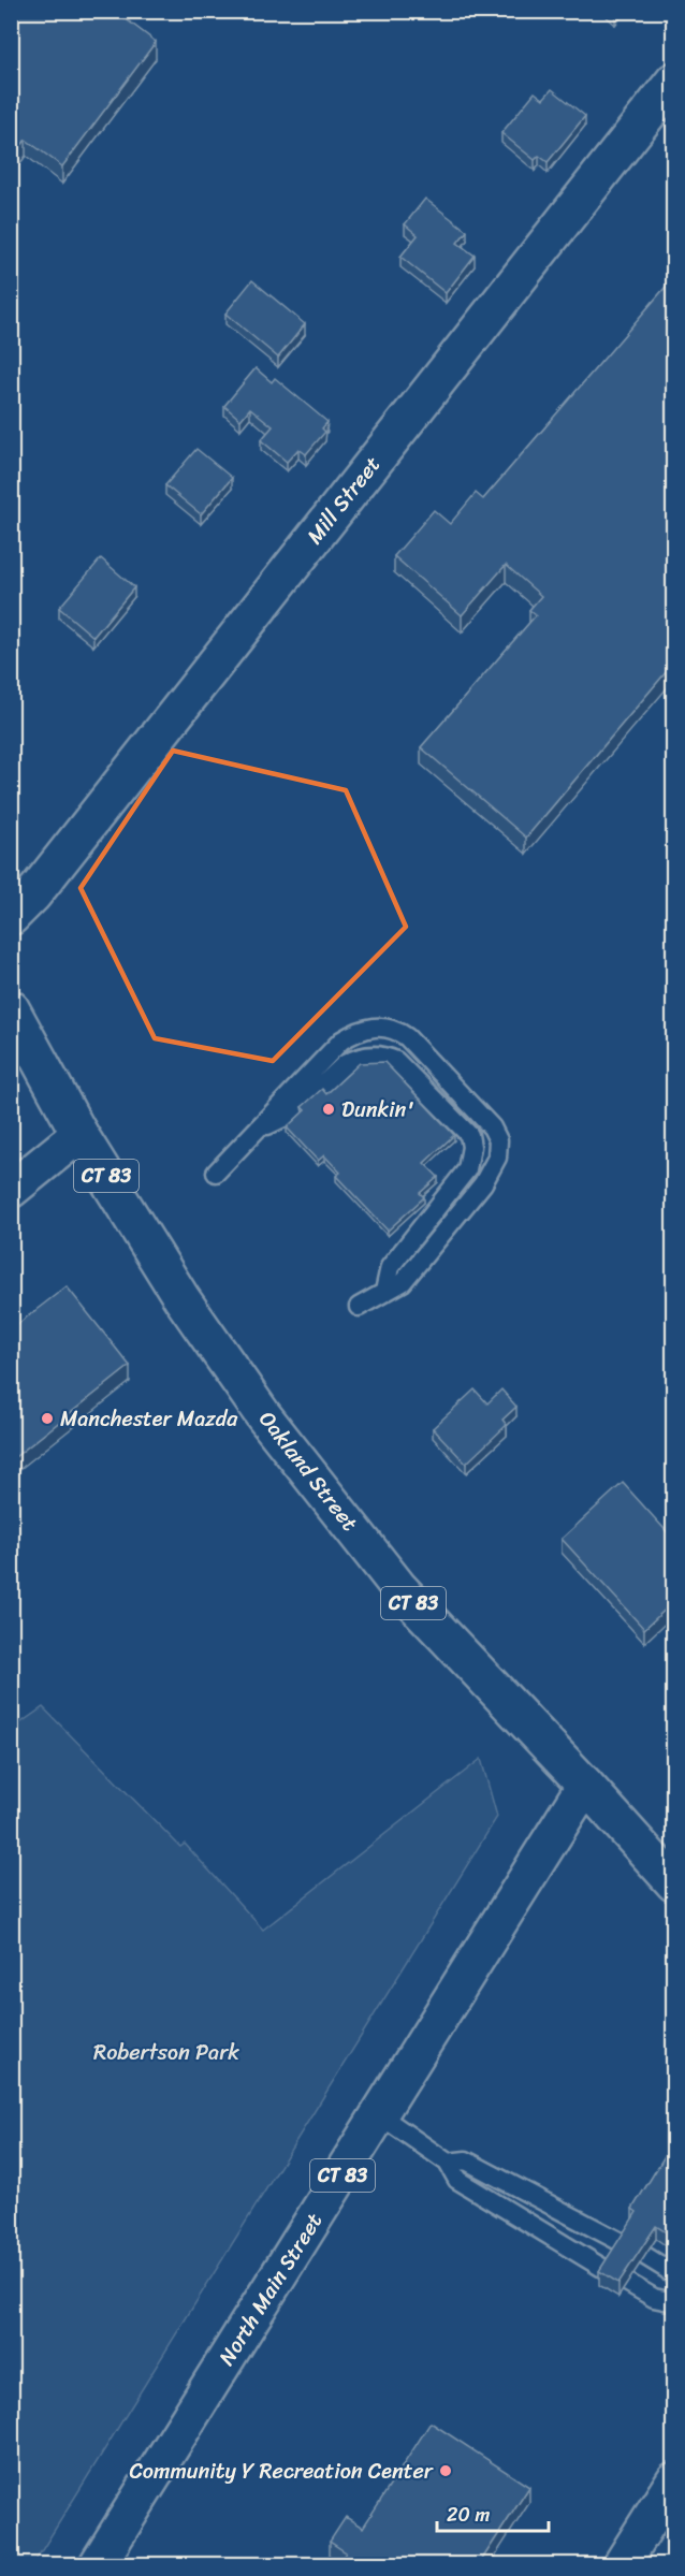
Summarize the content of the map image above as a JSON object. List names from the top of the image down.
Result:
{
  "streets": {
    "main road": [
      "Mill Street",
      "CT 83",
      "Oakland Street",
      "North Main Street"
    ]
  },
  "crossings": [
    ["Oakland Street", "North Main Street"]
  ],
  "parks": ["Robertson Park"],
  "places": ["Dunkin'", "Manchester Mazda", "Community Y Recreation Center"],
  "scale_bar": "20 m"
}
